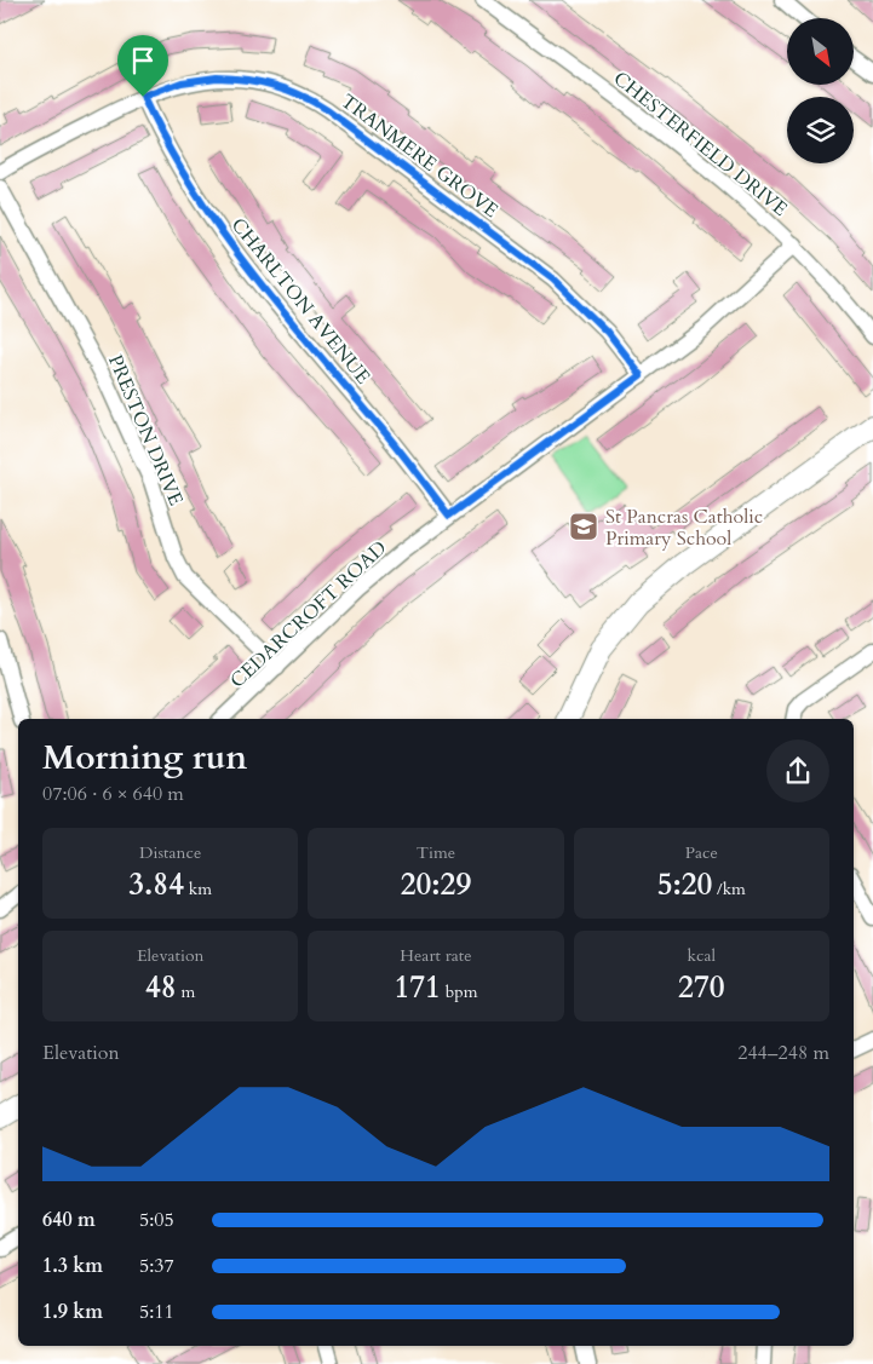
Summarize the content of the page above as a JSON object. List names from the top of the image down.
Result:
{
  "streets": {
    "street": [
      "CHESTERFIELD DRIVE",
      "TRANMERE GROVE",
      "CHARLTON AVENUE",
      "PRESTON DRIVE",
      "CEDARCROFT ROAD"
    ]
  },
  "crossings": [
    ["CHESTERFIELD DRIVE", "CEDARCROFT ROAD"],
    ["TRANMERE GROVE", "CHARLTON AVENUE"],
    ["TRANMERE GROVE", "CEDARCROFT ROAD"],
    ["CHARLTON AVENUE", "CEDARCROFT ROAD"],
    ["PRESTON DRIVE", "CEDARCROFT ROAD"]
  ],
  "places": {
    "school or university": ["St Pancras Catholic Primary School"]
  },
  "north": "bottom right",
  "page": {
    "heading": ["Morning run", "07:06 · 6 × 640 m"],
    "stats": [
      ["Distance", "3.84 km"],
      ["Time", "20:29"],
      ["Pace", "5:20 /km"],
      ["Elevation", "48 m"],
      ["Heart rate", "171 bpm"],
      ["kcal", "270"]
    ],
    "chart": ["Elevation", "244–248 m"],
    "list": [
      {
        "name": "640 m",
        "note": "5:05"
      },
      {
        "name": "1.3 km",
        "note": "5:37"
      },
      {
        "name": "1.9 km",
        "note": "5:11"
      }
    ]
  }
}
